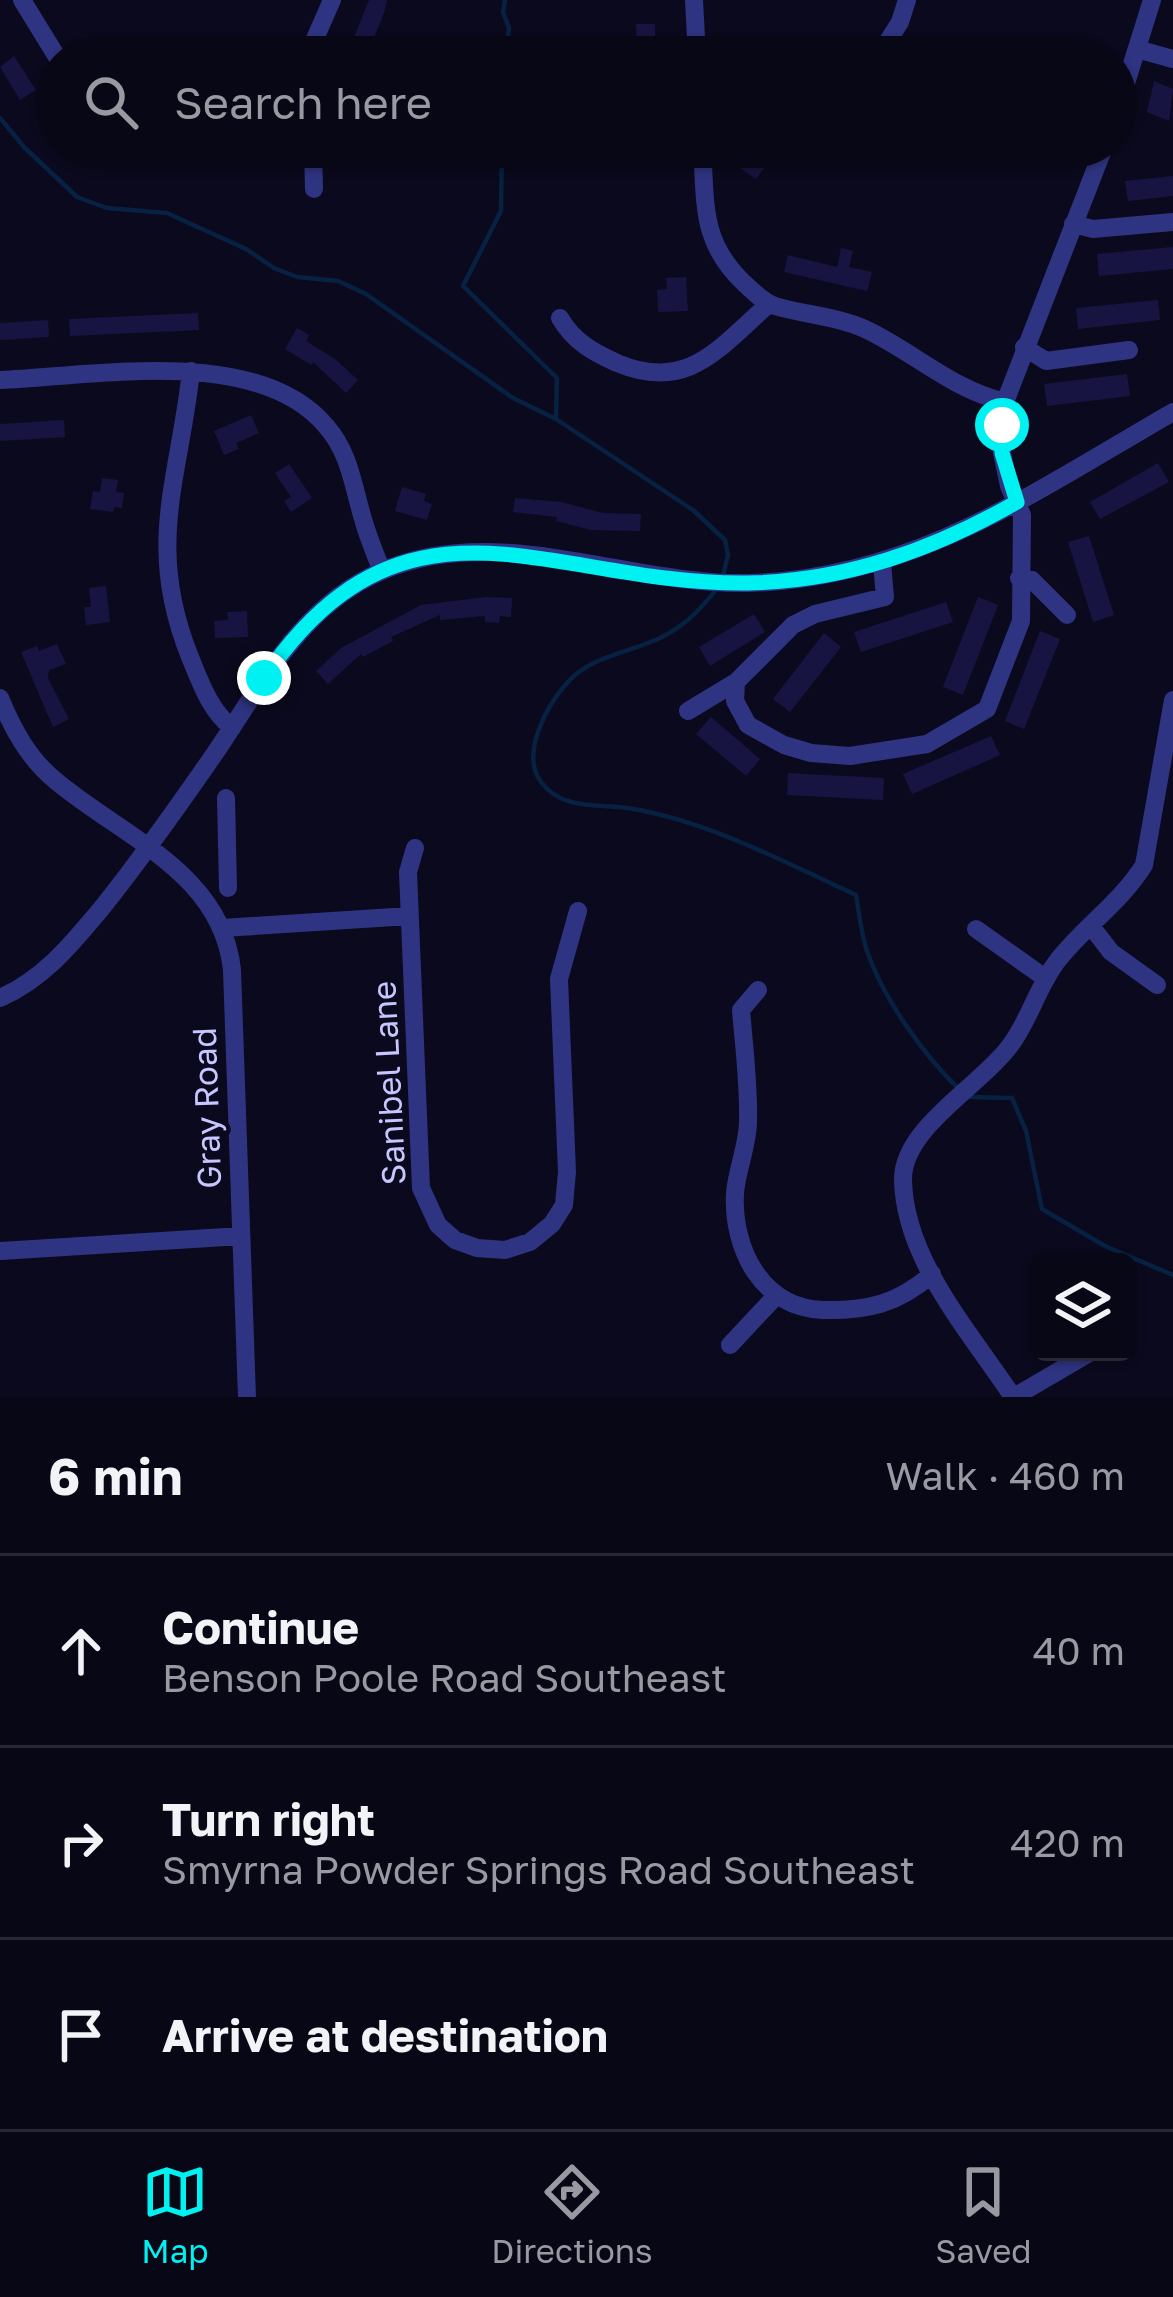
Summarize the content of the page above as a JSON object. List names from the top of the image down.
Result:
{
  "streets": {
    "street": ["Sanibel Lane", "Gray Road"]
  },
  "page": {
    "search": "Search here",
    "heading": ["6 min", "Walk · 460 m"],
    "list": [
      ["Continue", "Benson Poole Road Southeast", "40 m"],
      ["Turn right", "Smyrna Powder Springs Road Southeast", "420 m"],
      "Arrive at destination"
    ],
    "nav": ["Map", "Directions", "Saved"]
  }
}
